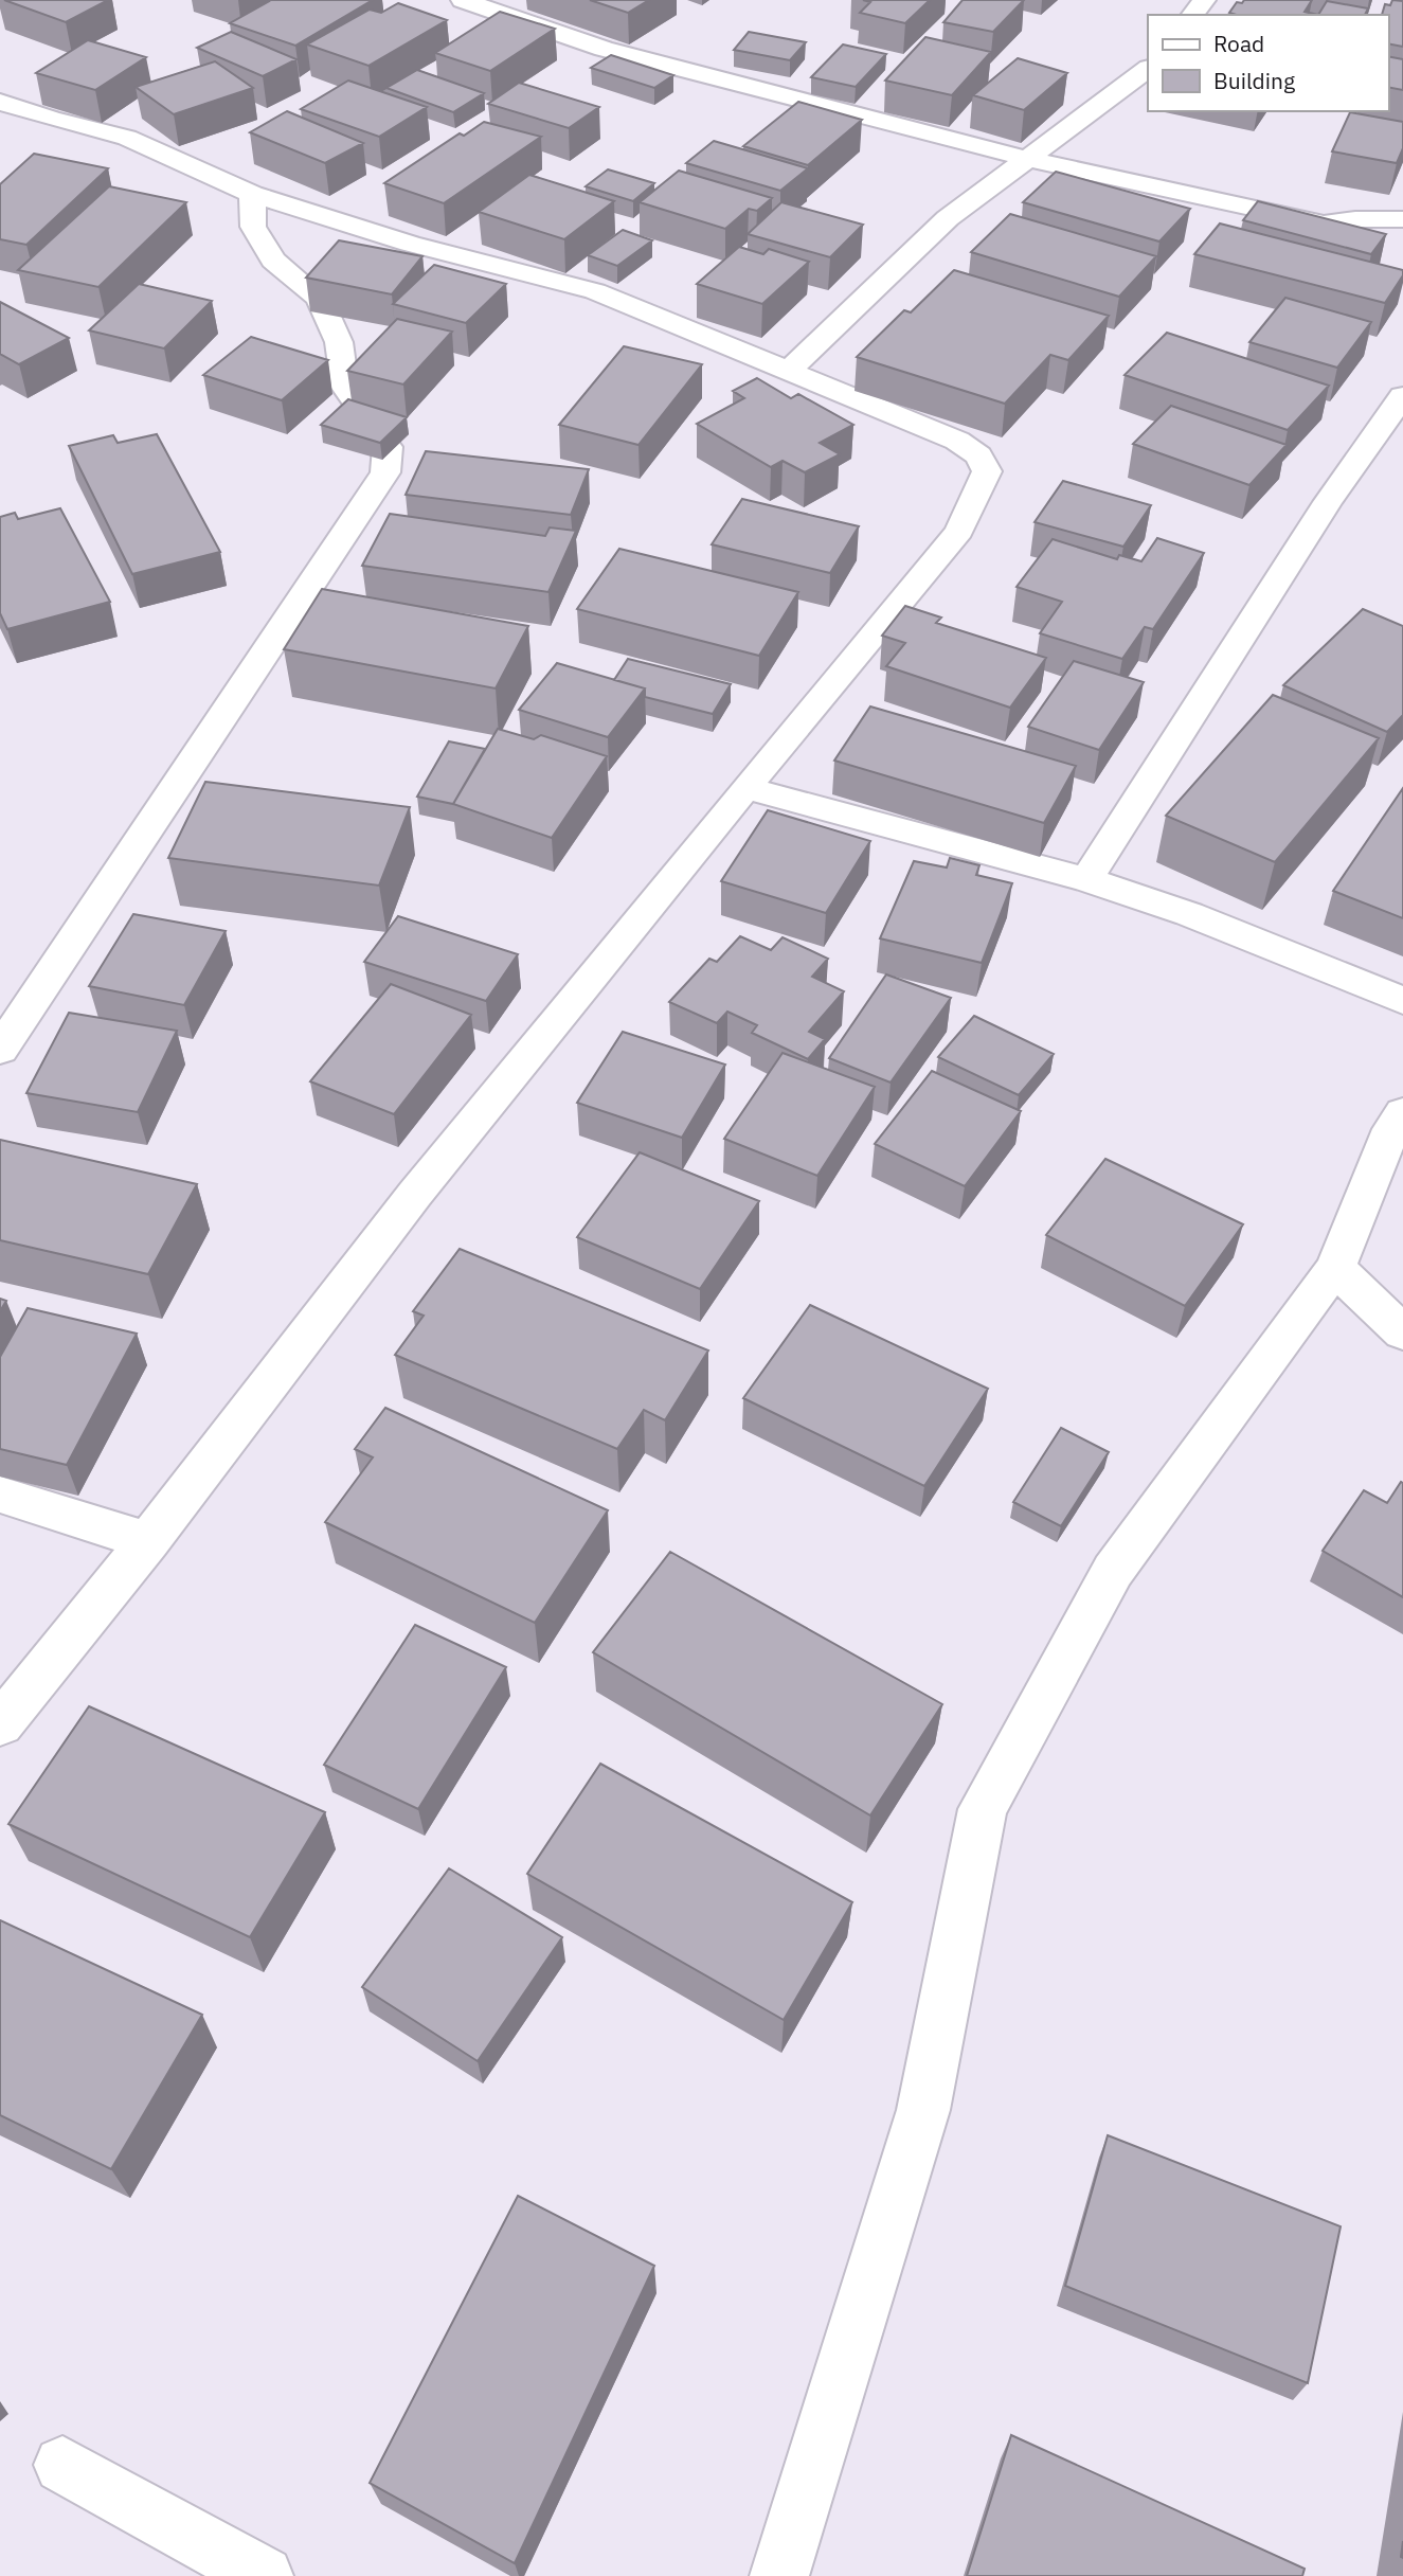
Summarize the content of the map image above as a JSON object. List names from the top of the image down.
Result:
{
  "legend": ["Road", "Building"]
}
